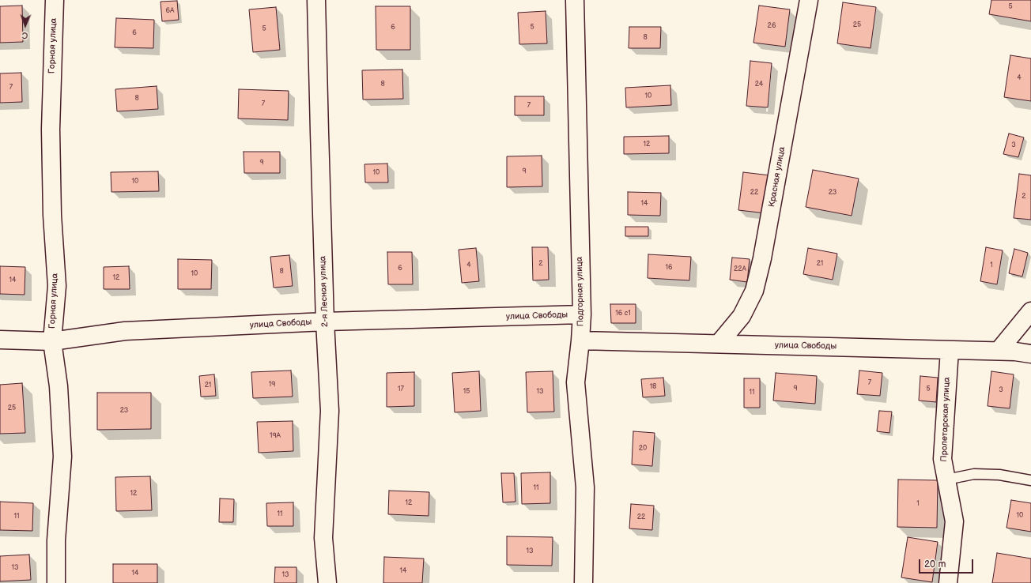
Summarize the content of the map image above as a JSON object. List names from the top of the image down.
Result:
{
  "streets": {
    "street": [
      "Горная улица",
      "Красная улица",
      "2-я Лесная улица",
      "Подгорная улица",
      "улица Свободы",
      "Пролетарская улица"
    ]
  },
  "crossings": [
    ["Горная улица", "улица Свободы"],
    ["Красная улица", "улица Свободы"],
    ["2-я Лесная улица", "улица Свободы"],
    ["Подгорная улица", "улица Свободы"],
    ["улица Свободы", "Пролетарская улица"]
  ],
  "house_numbers": [
    "5",
    "6А",
    "25",
    "26",
    "6",
    "5",
    "5",
    "6",
    "8",
    "4",
    "8",
    "24",
    "7",
    "10",
    "8",
    "7",
    "7",
    "12",
    "3",
    "9",
    "9",
    "10",
    "10",
    "22",
    "23",
    "2",
    "14",
    "2",
    "21",
    "4",
    "1",
    "16",
    "6",
    "22А",
    "8",
    "10",
    "12",
    "14",
    "16 с1",
    "7",
    "19",
    "21",
    "18",
    "9",
    "17",
    "5",
    "3",
    "15",
    "13",
    "11",
    "25",
    "23",
    "19А",
    "20",
    "11",
    "12",
    "12",
    "1",
    "11",
    "10",
    "11",
    "22",
    "13",
    "13",
    "14",
    "14",
    "13"
  ],
  "scale_bar": "20 m",
  "north": "bottom"
}
